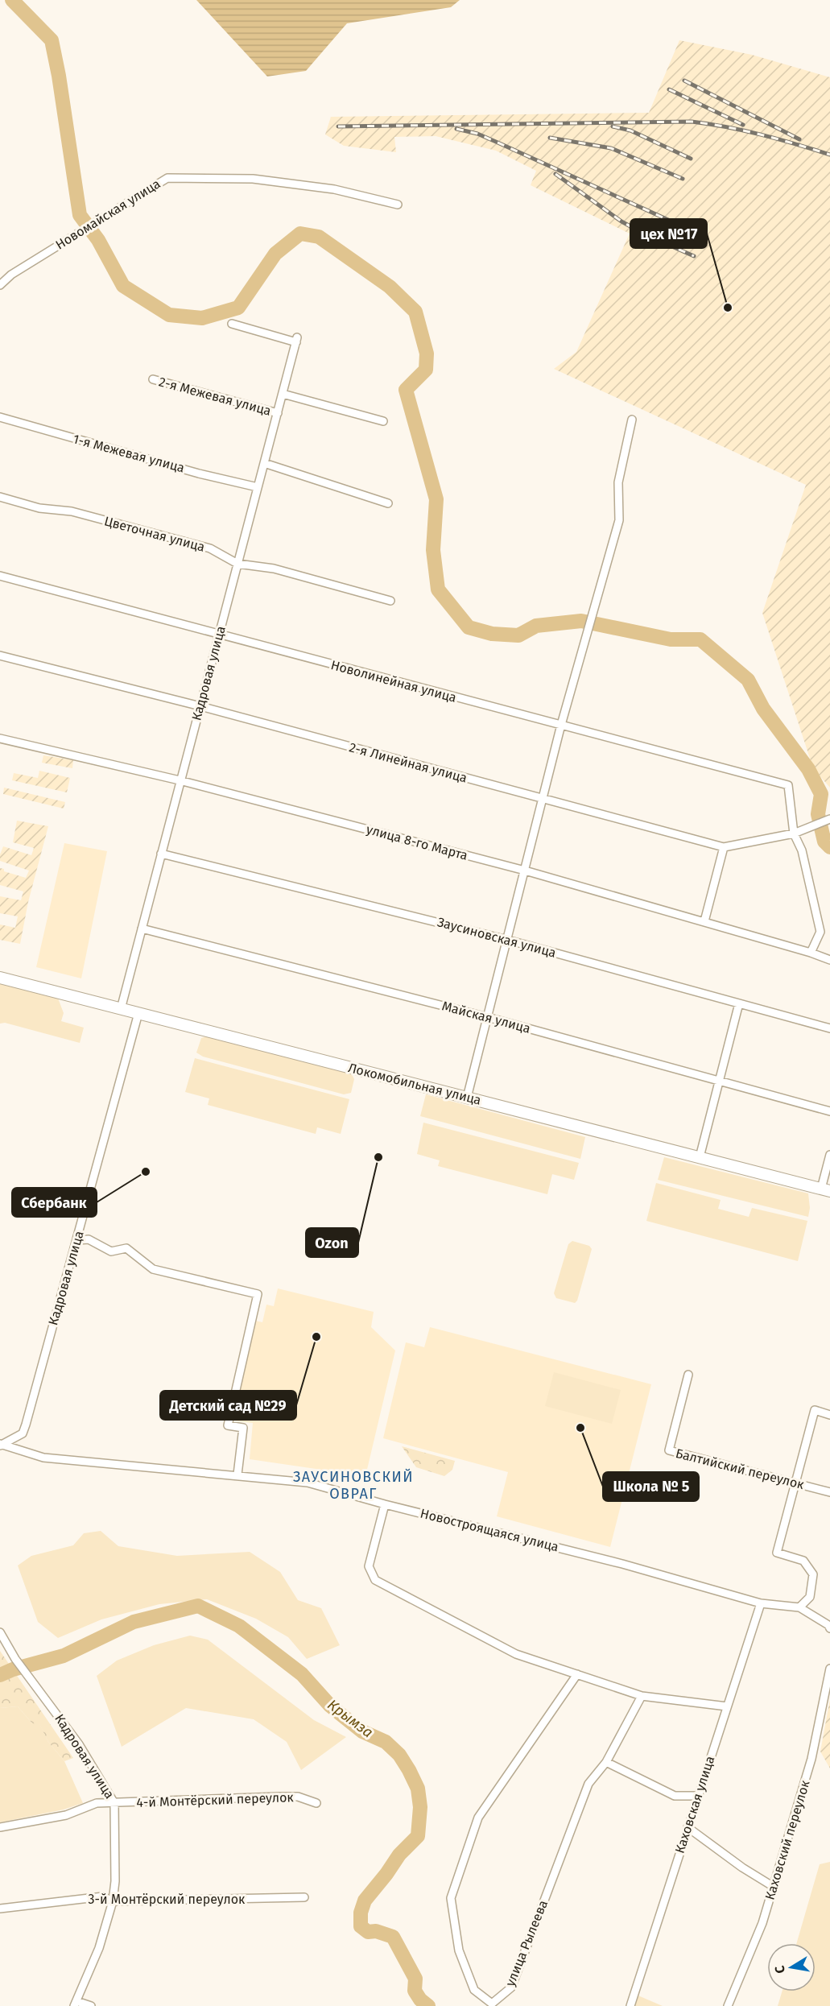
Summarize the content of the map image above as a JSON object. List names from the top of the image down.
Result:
{
  "streets": {
    "main road": ["Локомобильная улица"],
    "street": [
      "Новомайская улица",
      "2-я Межевая улица",
      "1-я Межевая улица",
      "Цветочная улица",
      "Кадровая улица",
      "Новолинейная улица",
      "2-я Линейная улица",
      "улица 8-го Марта",
      "Заусиновская улица",
      "Майская улица",
      "Балтийский переулок",
      "Новостроящаяся улица",
      "4-й Монтёрский переулок",
      "Каховская улица",
      "Каховский переулок",
      "3-й Монтёрский переулок",
      "улица Рылеева"
    ]
  },
  "crossings": [
    ["2-я Межевая улица", "Кадровая улица"],
    ["1-я Межевая улица", "Кадровая улица"],
    ["Цветочная улица", "Кадровая улица"],
    ["Кадровая улица", "Новолинейная улица"],
    ["Кадровая улица", "2-я Линейная улица"],
    ["Кадровая улица", "улица 8-го Марта"],
    ["Кадровая улица", "Заусиновская улица"],
    ["Кадровая улица", "Майская улица"],
    ["Кадровая улица", "Локомобильная улица"],
    ["Кадровая улица", "Новостроящаяся улица"],
    ["Кадровая улица", "4-й Монтёрский переулок"],
    ["Кадровая улица", "3-й Монтёрский переулок"],
    ["Новолинейная улица", "2-я Линейная улица"],
    ["Новостроящаяся улица", "Каховская улица"]
  ],
  "districts": ["ЗАУСИНОВСКИЙ ОВРАГ"],
  "water": ["Крымза"],
  "places": [
    "цех №17",
    "Ozon",
    "Сбербанк",
    "Детский сад №29",
    "Школа № 5"
  ],
  "north": "left"
}
